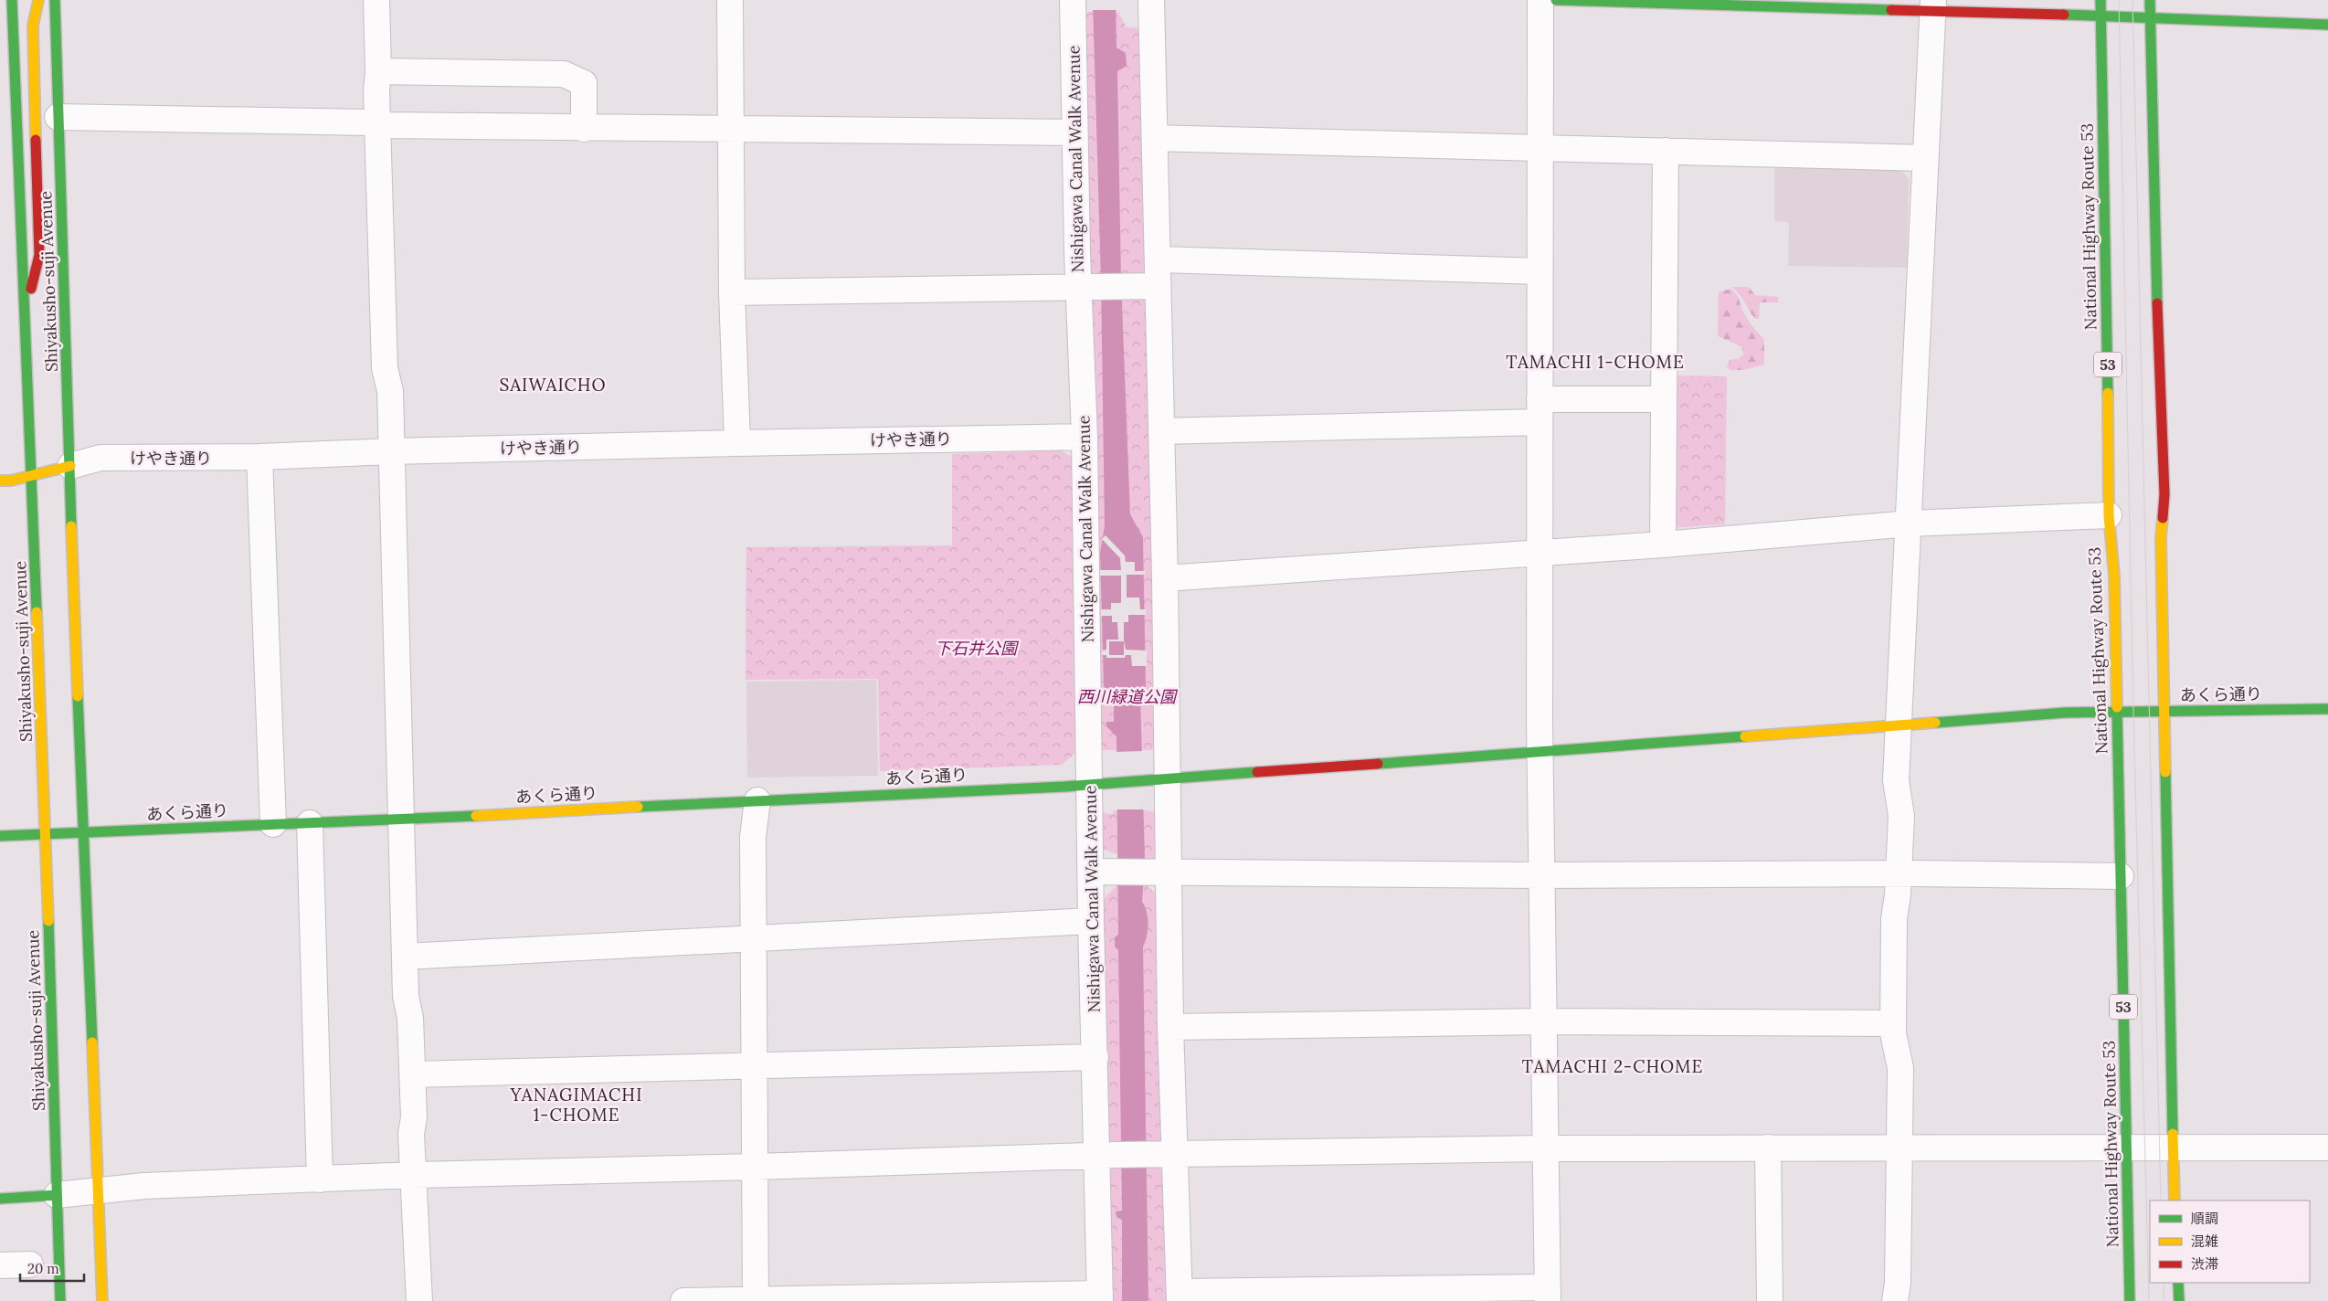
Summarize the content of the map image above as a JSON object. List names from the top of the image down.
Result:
{
  "streets": {
    "main road": [
      "National Highway Route 53",
      "Shiyakusho-suji Avenue",
      "53",
      "けやき通り",
      "あくら通り"
    ],
    "street": ["Nishigawa Canal Walk Avenue"]
  },
  "crossings": [
    ["Nishigawa Canal Walk Avenue", "けやき通り"],
    ["Nishigawa Canal Walk Avenue", "あくら通り"],
    ["National Highway Route 53", "あくら通り"],
    ["Shiyakusho-suji Avenue", "けやき通り"],
    ["Shiyakusho-suji Avenue", "あくら通り"]
  ],
  "districts": [
    "TAMACHI 1-CHOME",
    "SAIWAICHO",
    "TAMACHI 2-CHOME",
    "YANAGIMACHI 1-CHOME"
  ],
  "parks": ["下石井公園", "西川緑道公園"],
  "legend": ["順調", "混雑", "渋滞"],
  "scale_bar": "20 m"
}
